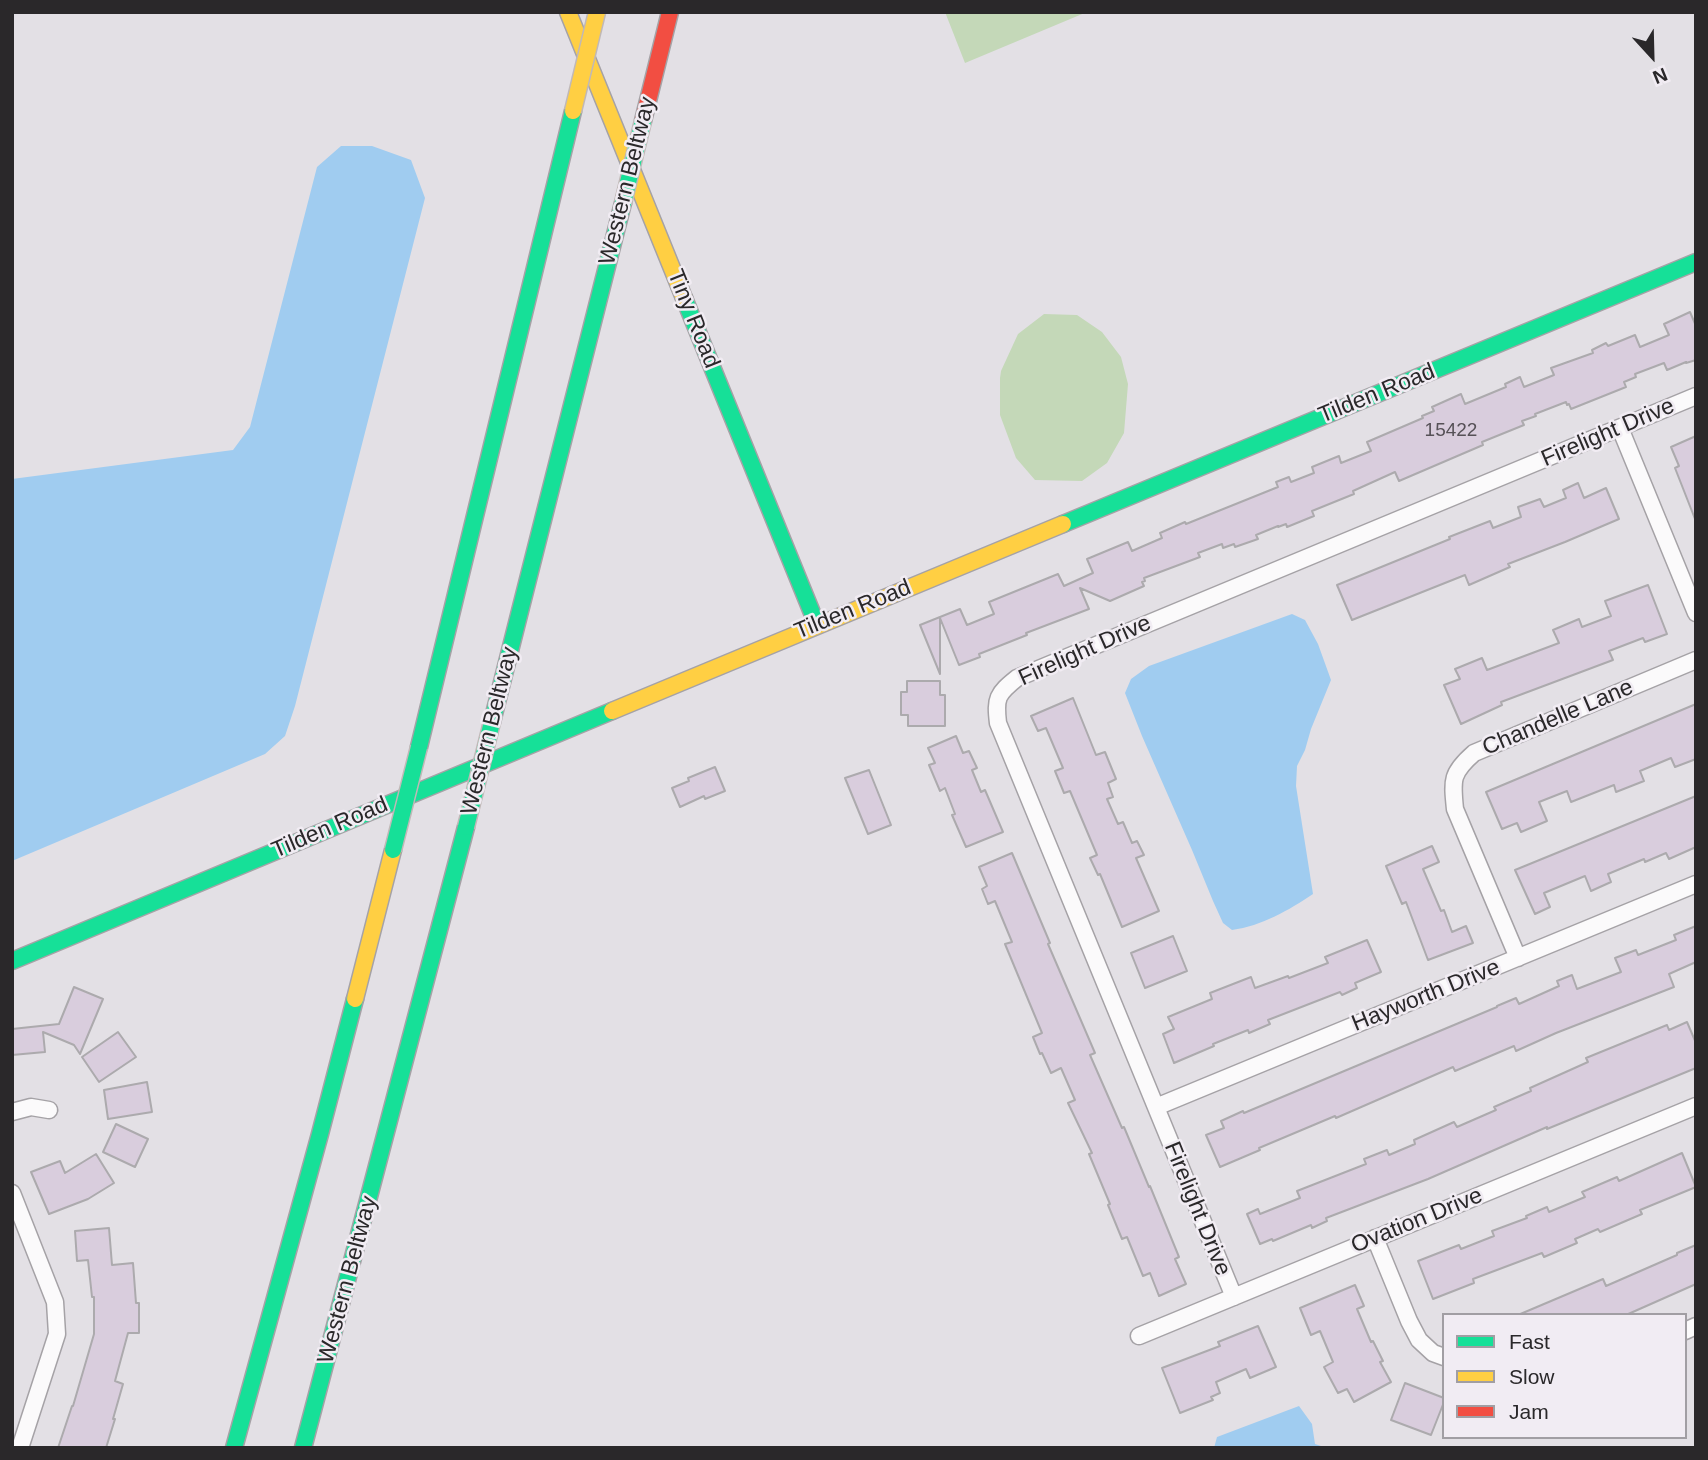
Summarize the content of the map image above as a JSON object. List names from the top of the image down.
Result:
{
  "streets": {
    "main road": ["Western Beltway", "Tiny Road", "Tilden Road"],
    "street": [
      "Firelight Drive",
      "Chandelle Lane",
      "Hayworth Drive",
      "Ovation Drive"
    ]
  },
  "crossings": [
    ["Tiny Road", "Tilden Road"],
    ["Firelight Drive", "Hayworth Drive"],
    ["Firelight Drive", "Ovation Drive"],
    ["Chandelle Lane", "Hayworth Drive"]
  ],
  "house_numbers": ["15422"],
  "legend": ["Fast", "Slow", "Jam"],
  "north": "bottom"
}
